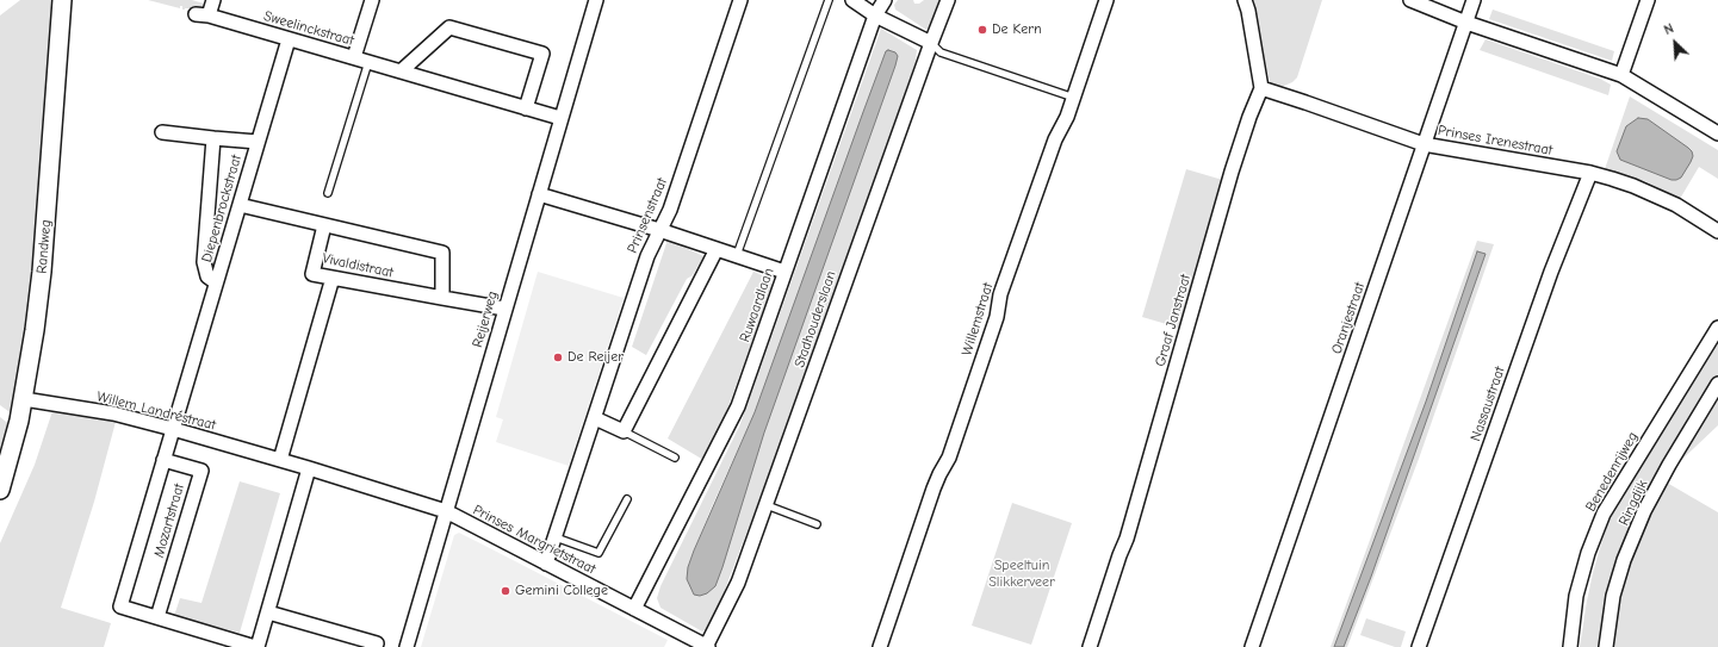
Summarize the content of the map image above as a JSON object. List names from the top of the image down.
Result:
{
  "streets": {
    "street": [
      "Sweelinckstraat",
      "Prinses Irenestraat",
      "Diepenbrockstraat",
      "Prinsenstraat",
      "Randweg",
      "Vivaldistraat",
      "Ruwaardlaan",
      "Oranjestraat",
      "Reijerweg",
      "Stadhouderslaan",
      "Willemstraat",
      "Graaf Janstraat",
      "Nassaustraat",
      "Willem Landréstraat",
      "Benedenrijweg",
      "Ringdijk",
      "Mozartstraat",
      "Prinses Margrietstraat"
    ]
  },
  "crossings": [
    ["Sweelinckstraat", "Diepenbrockstraat"],
    ["Sweelinckstraat", "Reijerweg"],
    ["Prinses Irenestraat", "Oranjestraat"],
    ["Prinses Irenestraat", "Graaf Janstraat"],
    ["Prinses Irenestraat", "Nassaustraat"],
    ["Diepenbrockstraat", "Willem Landréstraat"],
    ["Diepenbrockstraat", "Mozartstraat"],
    ["Prinsenstraat", "Prinses Margrietstraat"],
    ["Randweg", "Willem Landréstraat"],
    ["Vivaldistraat", "Reijerweg"],
    ["Ruwaardlaan", "Prinses Margrietstraat"],
    ["Reijerweg", "Willem Landréstraat"],
    ["Reijerweg", "Prinses Margrietstraat"],
    ["Stadhouderslaan", "Prinses Margrietstraat"],
    ["Willem Landréstraat", "Mozartstraat"],
    ["Willem Landréstraat", "Prinses Margrietstraat"]
  ],
  "parks": ["Speeltuin Slikkerveer"],
  "places": ["De Kern", "De Reijer", "Gemini College"],
  "north": "top left"
}
